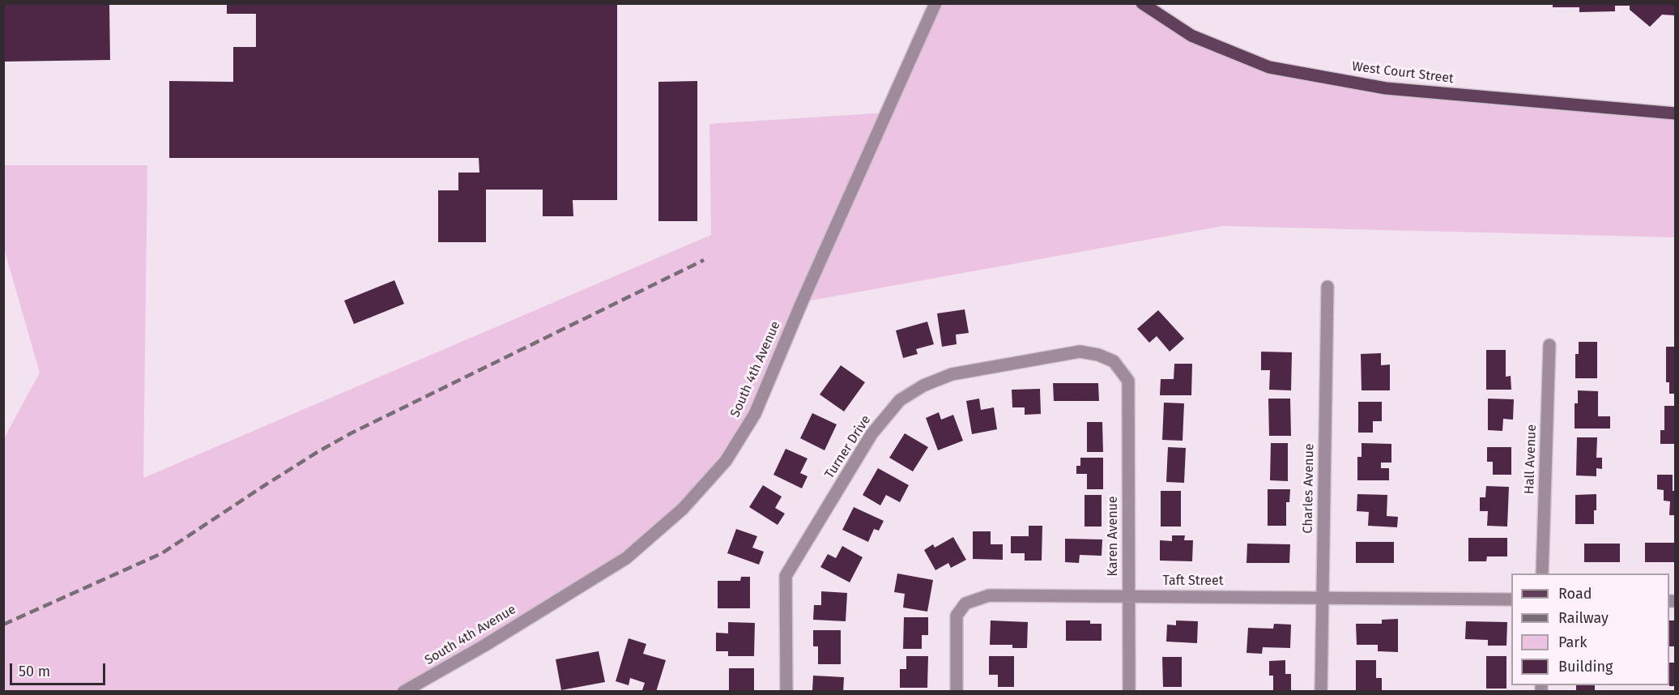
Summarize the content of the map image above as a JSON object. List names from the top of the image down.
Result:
{
  "streets": {
    "main road": ["West Court Street"],
    "street": [
      "South 4th Avenue",
      "Turner Drive",
      "Hall Avenue",
      "Charles Avenue",
      "Karen Avenue",
      "Taft Street"
    ]
  },
  "crossings": [
    ["Turner Drive", "Karen Avenue"],
    ["Charles Avenue", "Taft Street"],
    ["Karen Avenue", "Taft Street"]
  ],
  "legend": [
    "Road",
    "Railway",
    "Park",
    "Building"
  ],
  "scale_bar": "50 m"
}
